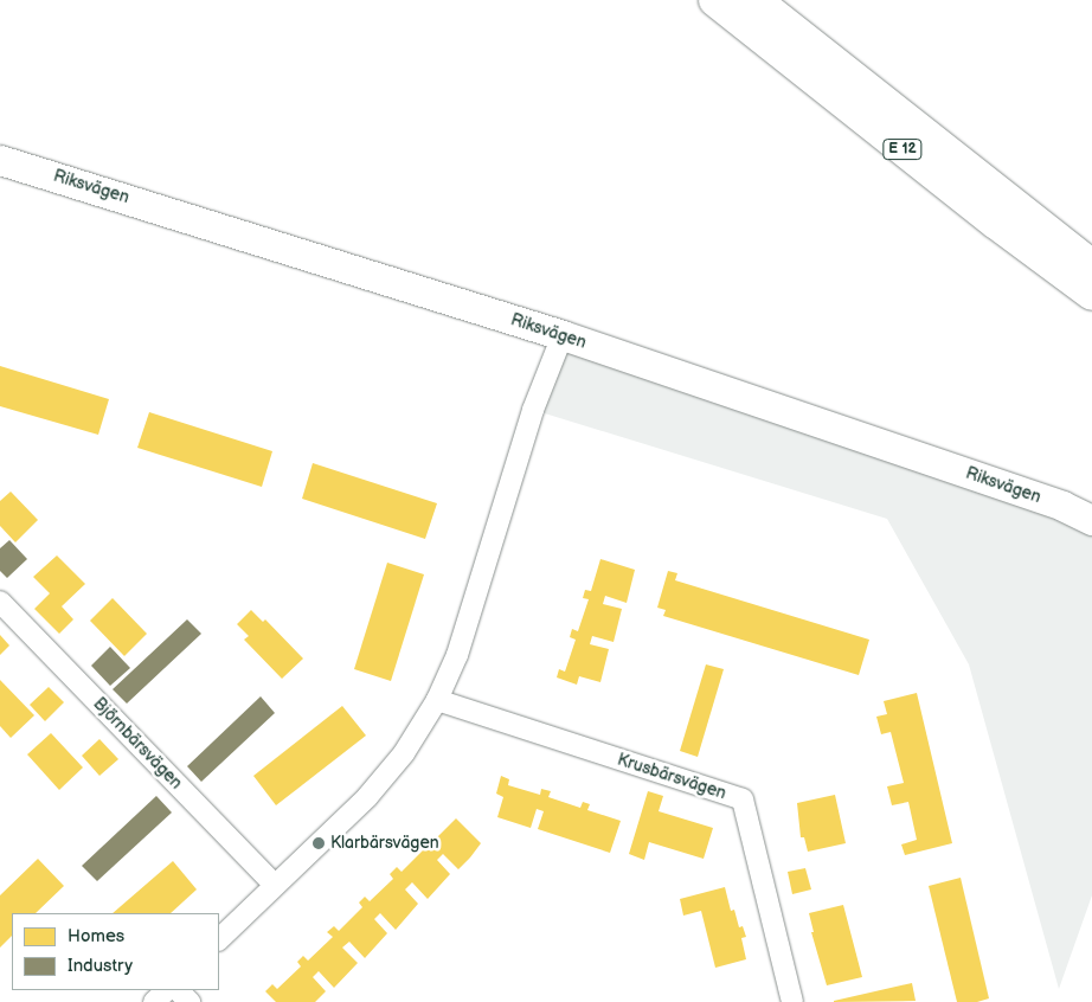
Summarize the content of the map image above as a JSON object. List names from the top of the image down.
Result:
{
  "streets": {
    "highway": ["E 12"],
    "street": ["Riksvägen", "Björnbärsvägen", "Krusbärsvägen"]
  },
  "places": ["Klarbärsvägen"],
  "legend": ["Homes", "Industry"]
}
